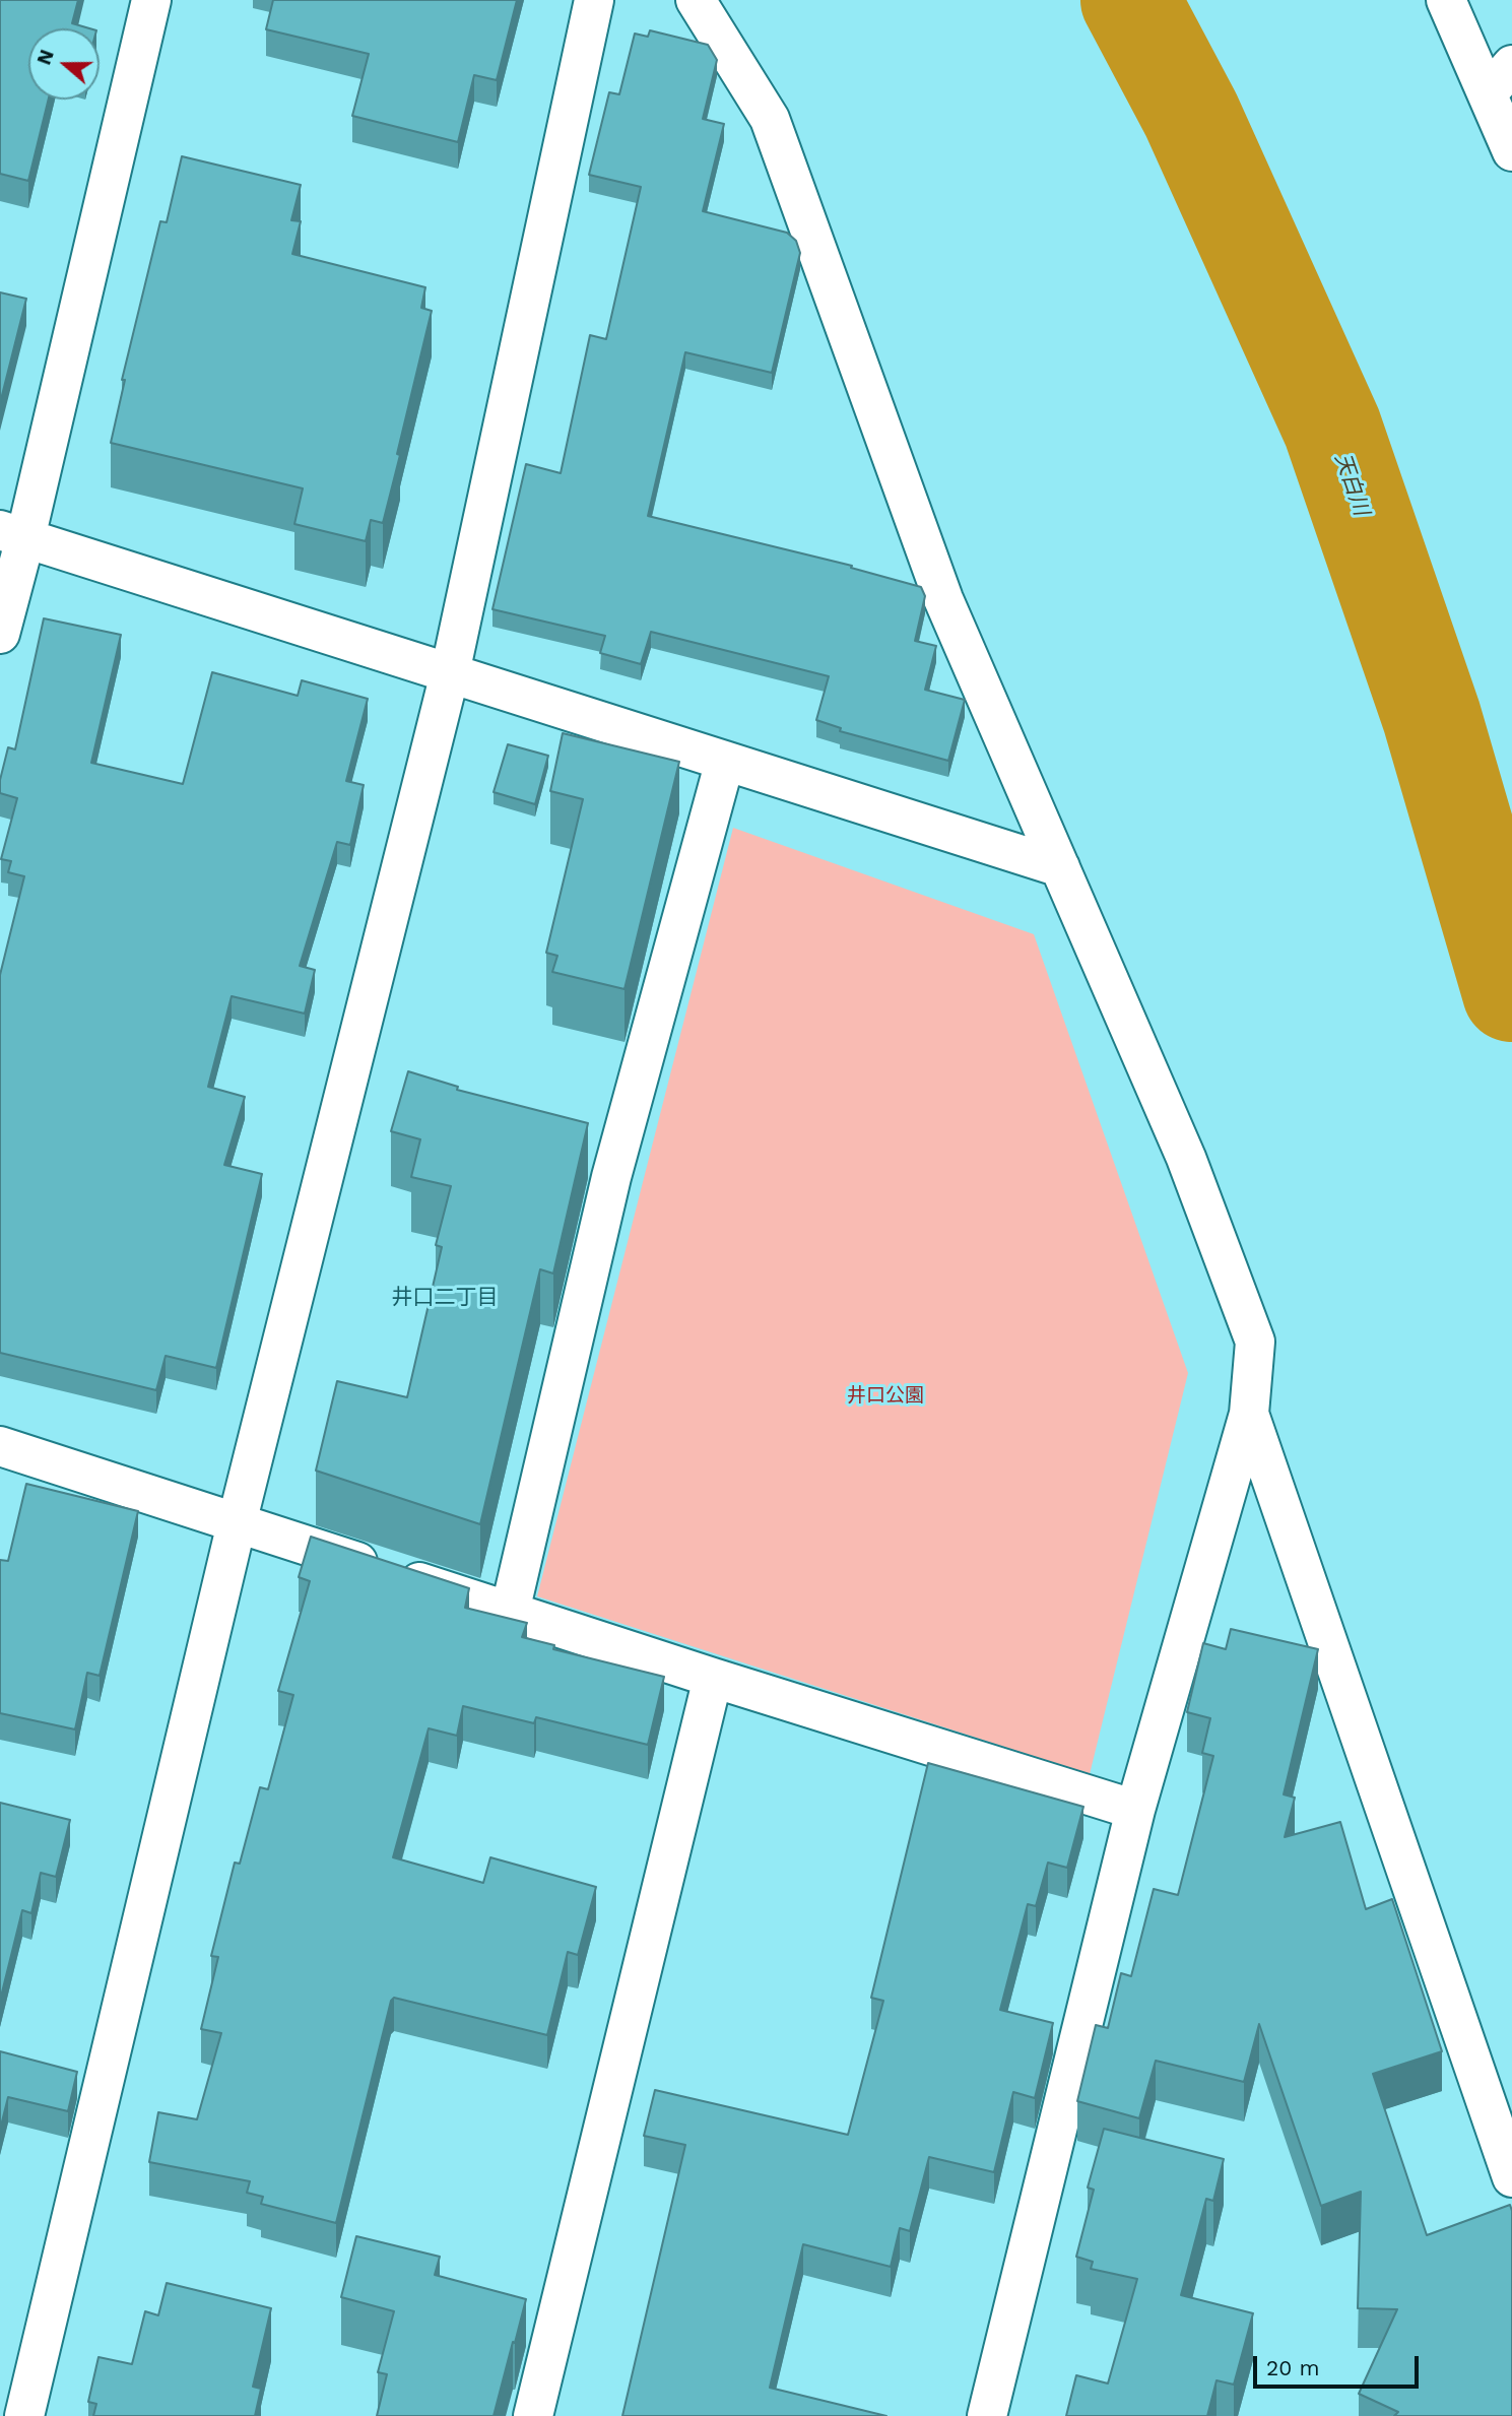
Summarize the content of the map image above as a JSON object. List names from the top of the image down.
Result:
{
  "districts": ["井口二丁目"],
  "water": ["天白川"],
  "parks": ["井口公園"],
  "scale_bar": "20 m",
  "north": "left"
}
